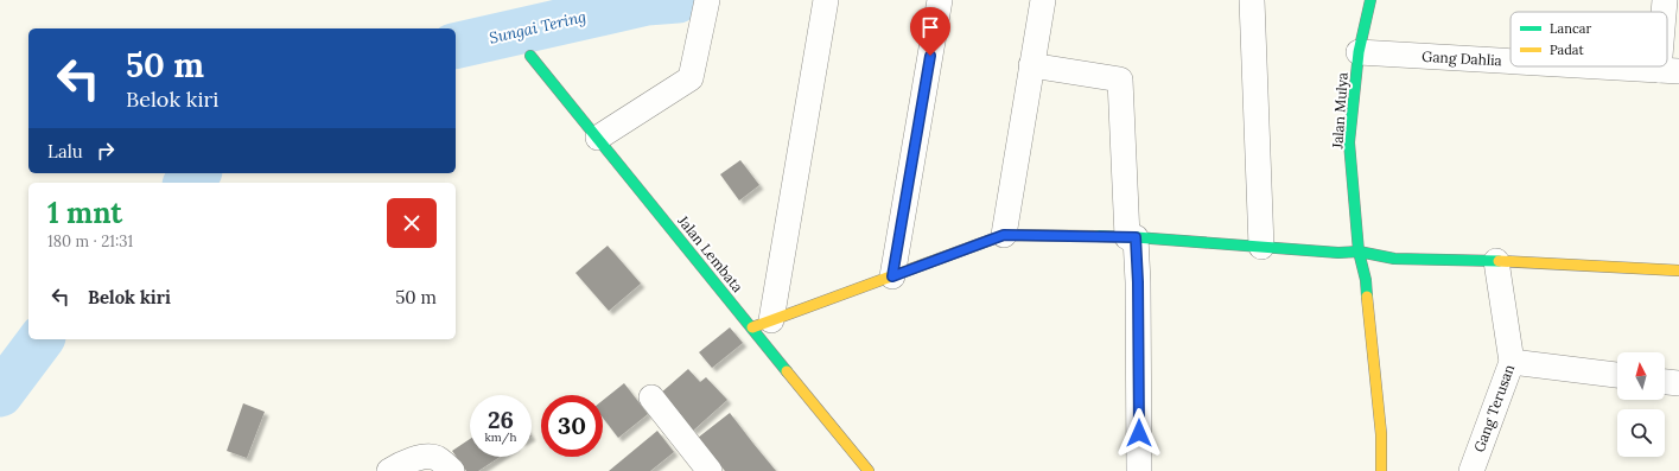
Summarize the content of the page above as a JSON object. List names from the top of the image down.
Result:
{
  "streets": {
    "street": [
      "Gang Dahlia",
      "Jalan Mulya",
      "Jalan Lembata",
      "Gang Terusan"
    ]
  },
  "crossings": [
    ["Gang Dahlia", "Jalan Mulya"]
  ],
  "water": ["Sungai Tering"],
  "legend": ["Lancar", "Padat"],
  "north": "top",
  "page": {
    "turn": ["50 m", "Belok kiri"],
    "then": "Lalu",
    "heading": ["1 mnt", "180 m · 21:31"],
    "list": [
      {
        "name": "Belok kiri",
        "value": "50 m"
      }
    ],
    "speed": "26 km/h",
    "limit": "30"
  }
}
